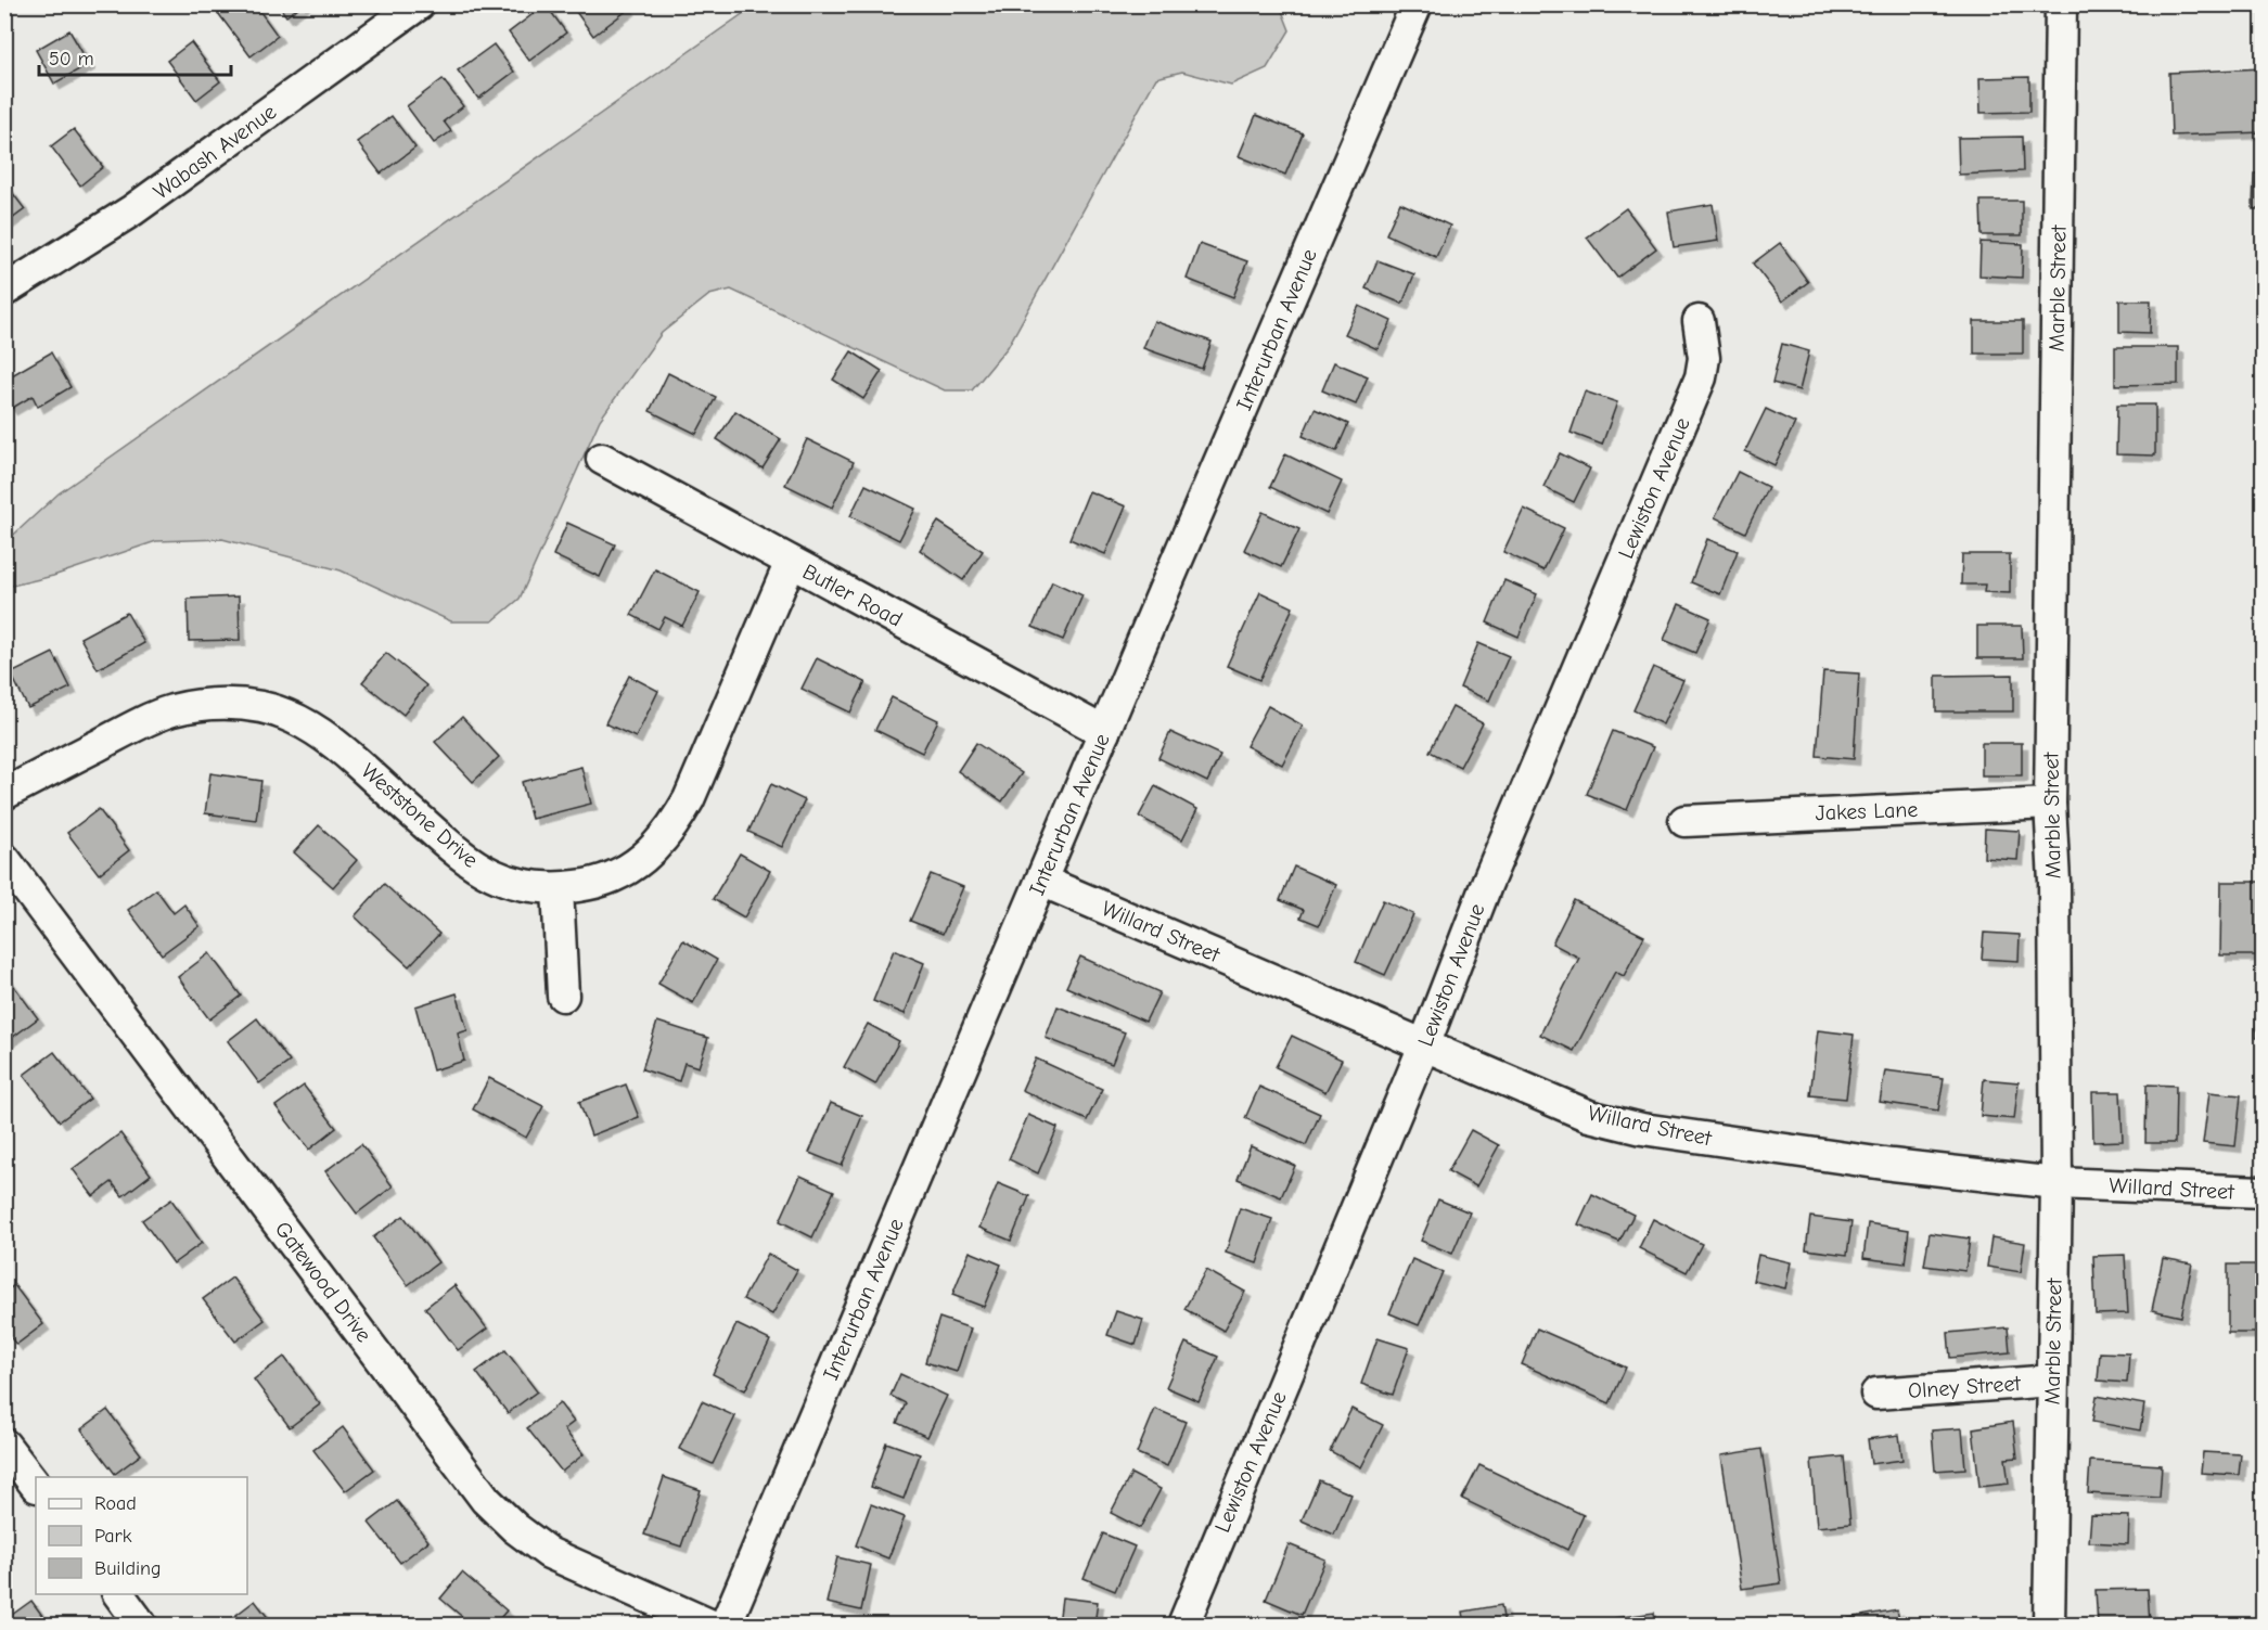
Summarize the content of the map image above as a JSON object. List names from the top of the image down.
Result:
{
  "streets": {
    "street": [
      "Wabash Avenue",
      "Marble Street",
      "Interurban Avenue",
      "Lewiston Avenue",
      "Butler Road",
      "Jakes Lane",
      "Weststone Drive",
      "Willard Street",
      "Gatewood Drive",
      "Olney Street"
    ]
  },
  "crossings": [
    ["Marble Street", "Jakes Lane"],
    ["Marble Street", "Willard Street"],
    ["Marble Street", "Olney Street"],
    ["Interurban Avenue", "Butler Road"],
    ["Interurban Avenue", "Willard Street"],
    ["Lewiston Avenue", "Willard Street"],
    ["Butler Road", "Weststone Drive"]
  ],
  "legend": ["Road", "Park", "Building"],
  "scale_bar": "50 m"
}
